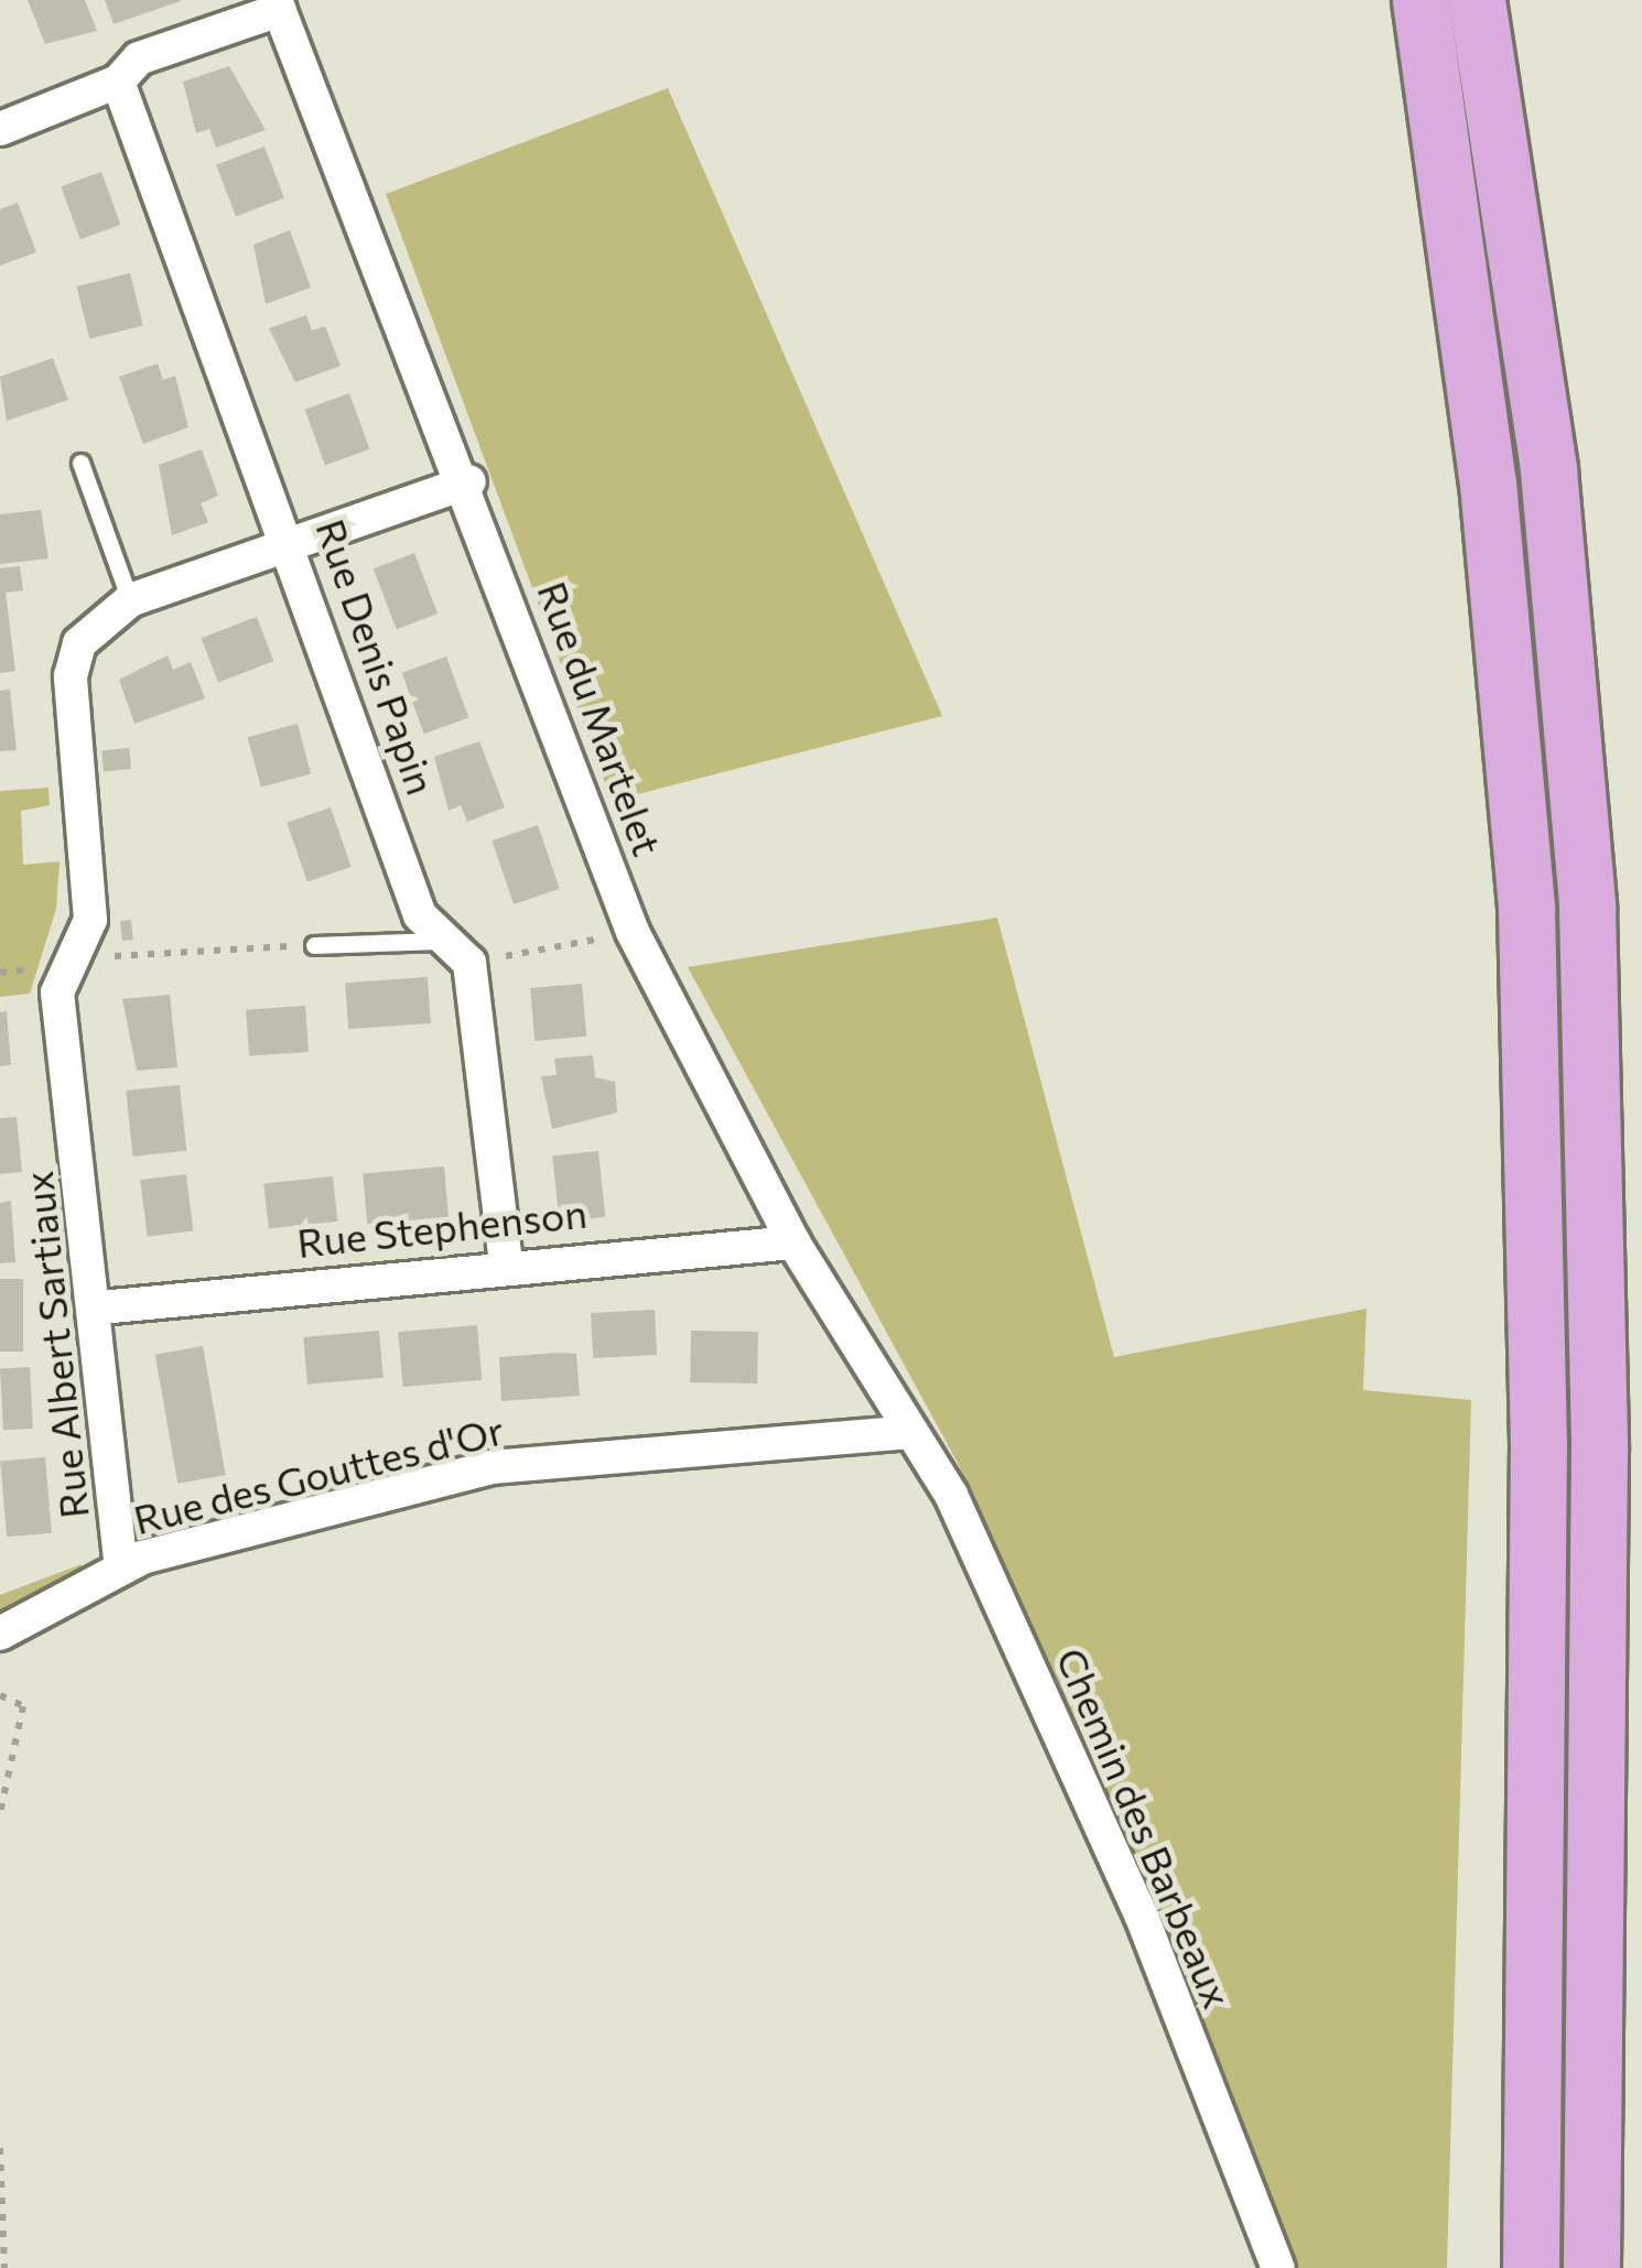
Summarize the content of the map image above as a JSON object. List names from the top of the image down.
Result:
{
  "streets": {
    "street": [
      "Rue Denis Papin",
      "Rue du Martelet",
      "Rue Stephenson",
      "Rue Albert Sartiaux",
      "Rue des Gouttes d'Or",
      "Chemin des Barbeaux"
    ]
  },
  "crossings": [
    ["Rue Denis Papin", "Rue Stephenson"],
    ["Rue du Martelet", "Rue Stephenson"],
    ["Rue du Martelet", "Rue des Gouttes d'Or"],
    ["Rue du Martelet", "Chemin des Barbeaux"],
    ["Rue Stephenson", "Rue Albert Sartiaux"],
    ["Rue Albert Sartiaux", "Rue des Gouttes d'Or"],
    ["Rue des Gouttes d'Or", "Chemin des Barbeaux"]
  ]
}
